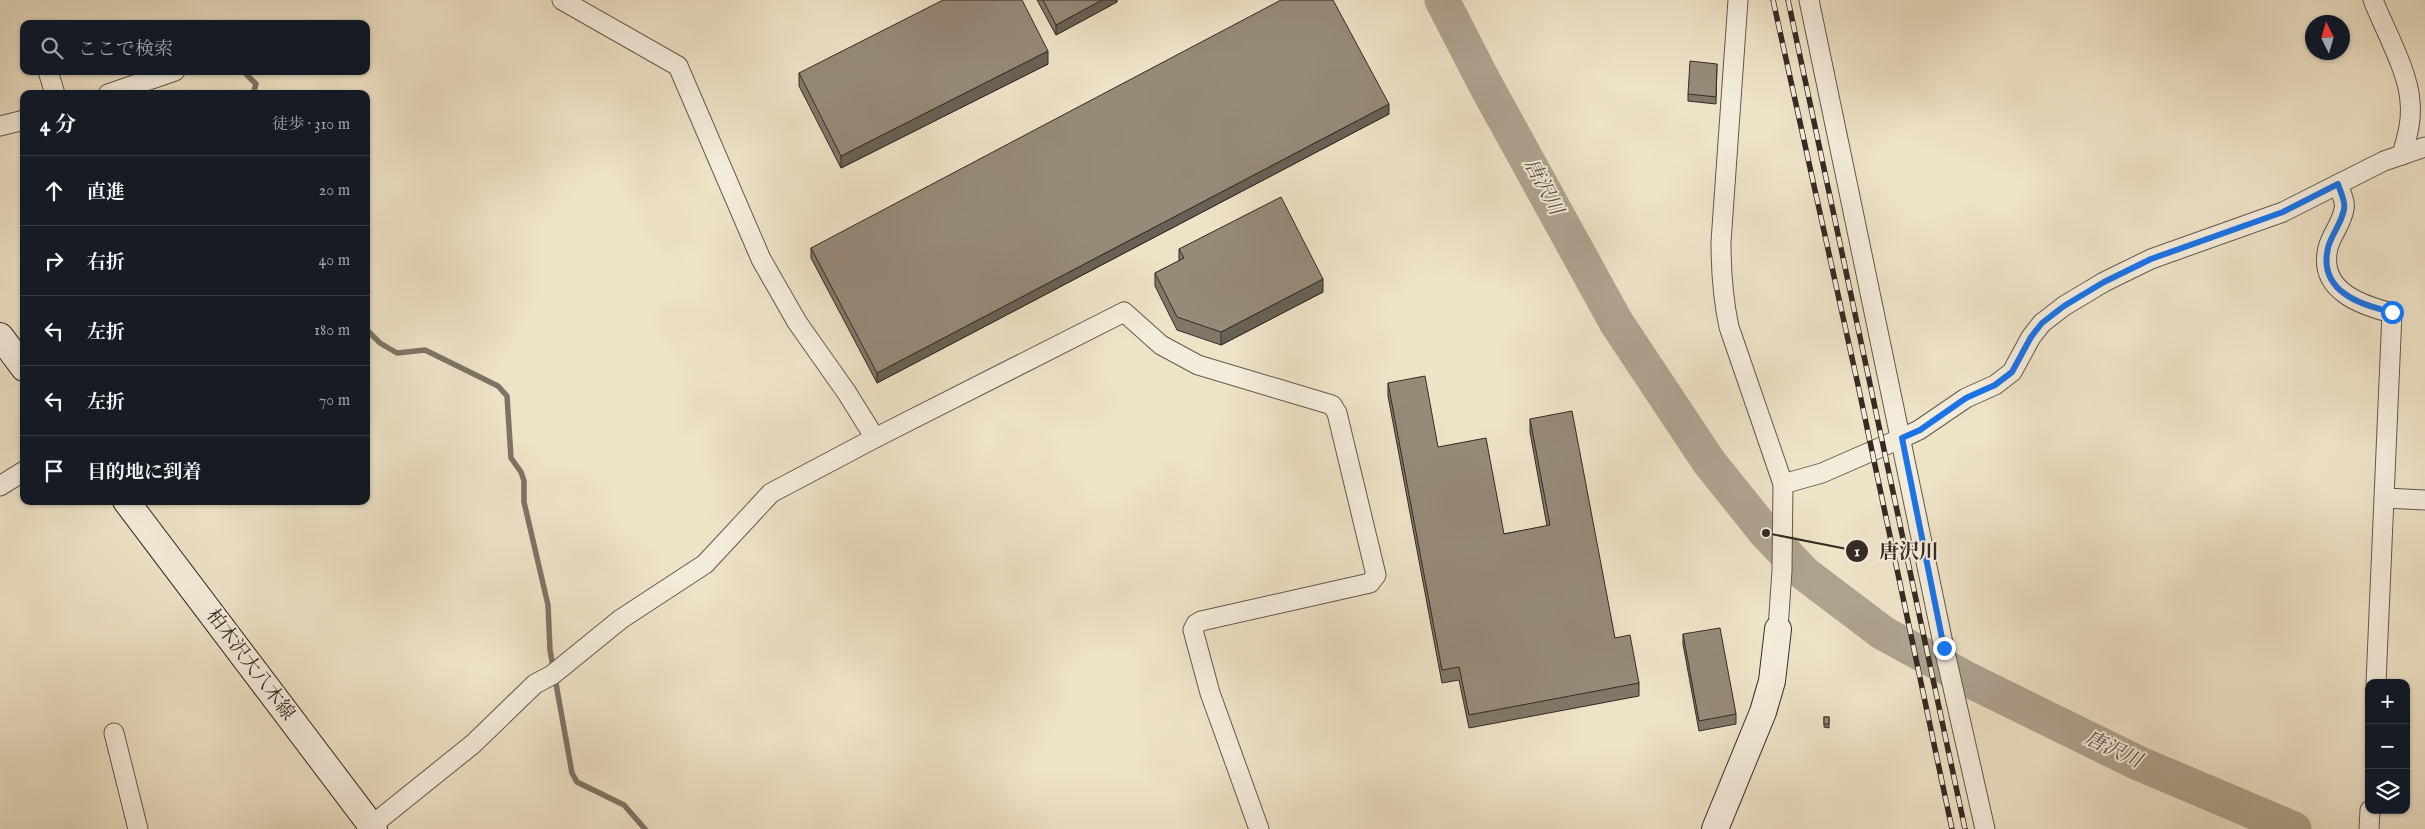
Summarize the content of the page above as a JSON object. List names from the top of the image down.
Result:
{
  "streets": {
    "main road": ["柏木沢大八木線"]
  },
  "water": ["唐沢川"],
  "places": ["唐沢川"],
  "north": "top",
  "page": {
    "search": "ここで検索",
    "heading": ["4 分", "徒歩 · 310 m"],
    "list": [
      ["直進", "20 m"],
      ["右折", "40 m"],
      ["左折", "180 m"],
      ["左折", "70 m"],
      "目的地に到着"
    ],
    "map_buttons": ["+", "−"]
  }
}
